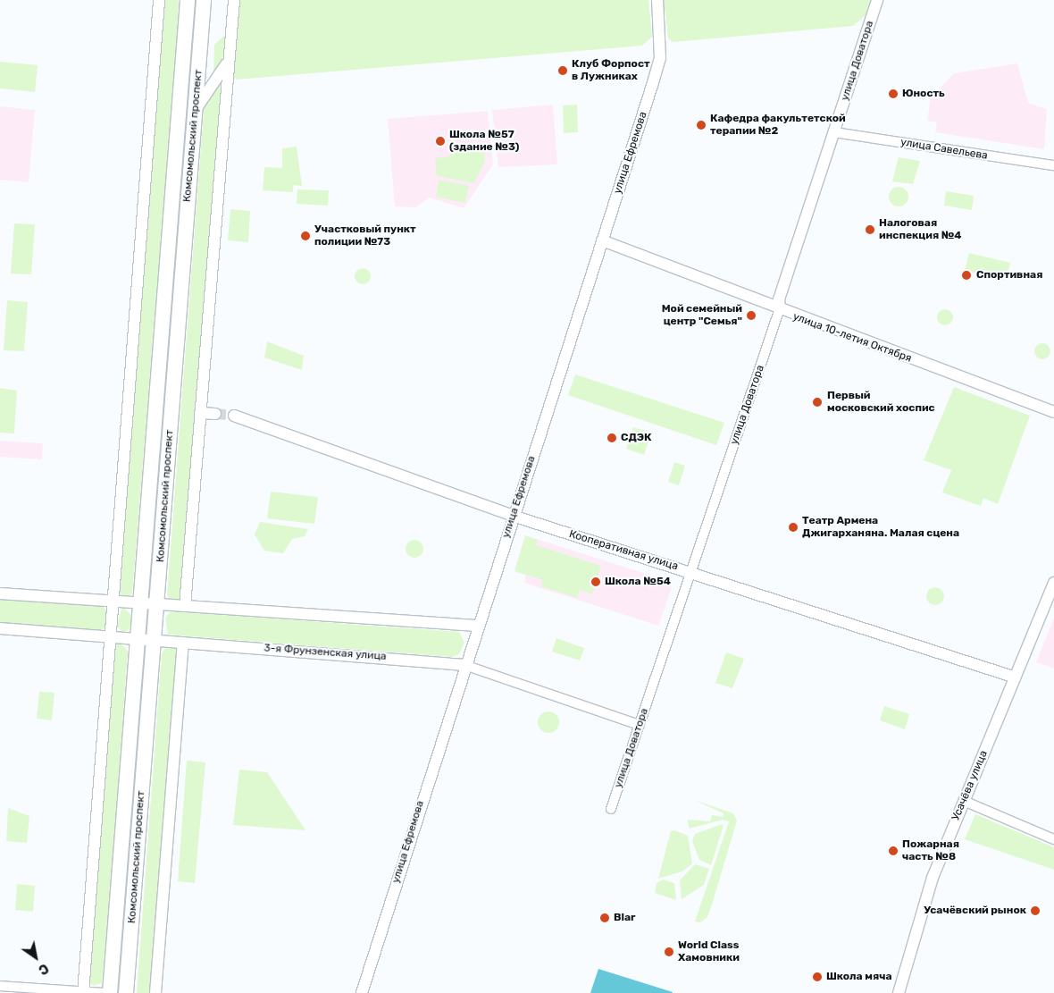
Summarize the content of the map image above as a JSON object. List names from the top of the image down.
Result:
{
  "streets": {
    "main road": ["Комсомольский проспект"],
    "street": [
      "улица Доватора",
      "улица Савельева",
      "улица Ефремова",
      "улица 10-летия Октября",
      "Кооперативная улица",
      "3-я Фрунзенская улица",
      "Усачёва улица"
    ]
  },
  "crossings": [
    ["улица Доватора", "улица Савельева"],
    ["улица Доватора", "улица 10-летия Октября"],
    ["улица Доватора", "Кооперативная улица"],
    ["улица Доватора", "3-я Фрунзенская улица"],
    ["Комсомольский проспект", "3-я Фрунзенская улица"],
    ["улица Ефремова", "улица 10-летия Октября"],
    ["улица Ефремова", "Кооперативная улица"],
    ["улица Ефремова", "3-я Фрунзенская улица"],
    ["Кооперативная улица", "Усачёва улица"]
  ],
  "places": [
    "Клуб Форпост в Лужниках",
    "Юность",
    "Кафедра факультетской терапии №2",
    "Школа №57 (здание №3)",
    "Налоговая инспекция №4",
    "Участковый пункт полиции №73",
    "Спортивная",
    "Мой семейный центр \"Семья\"",
    "Первый московский хоспис",
    "СДЭК",
    "Театр Армена Джигарханяна. Малая сцена",
    "Школа №54",
    "Пожарная часть №8",
    "Усачёвский рынок",
    "Blar",
    "World Class Хамовники",
    "Школа мяча"
  ],
  "north": "bottom right"
}
